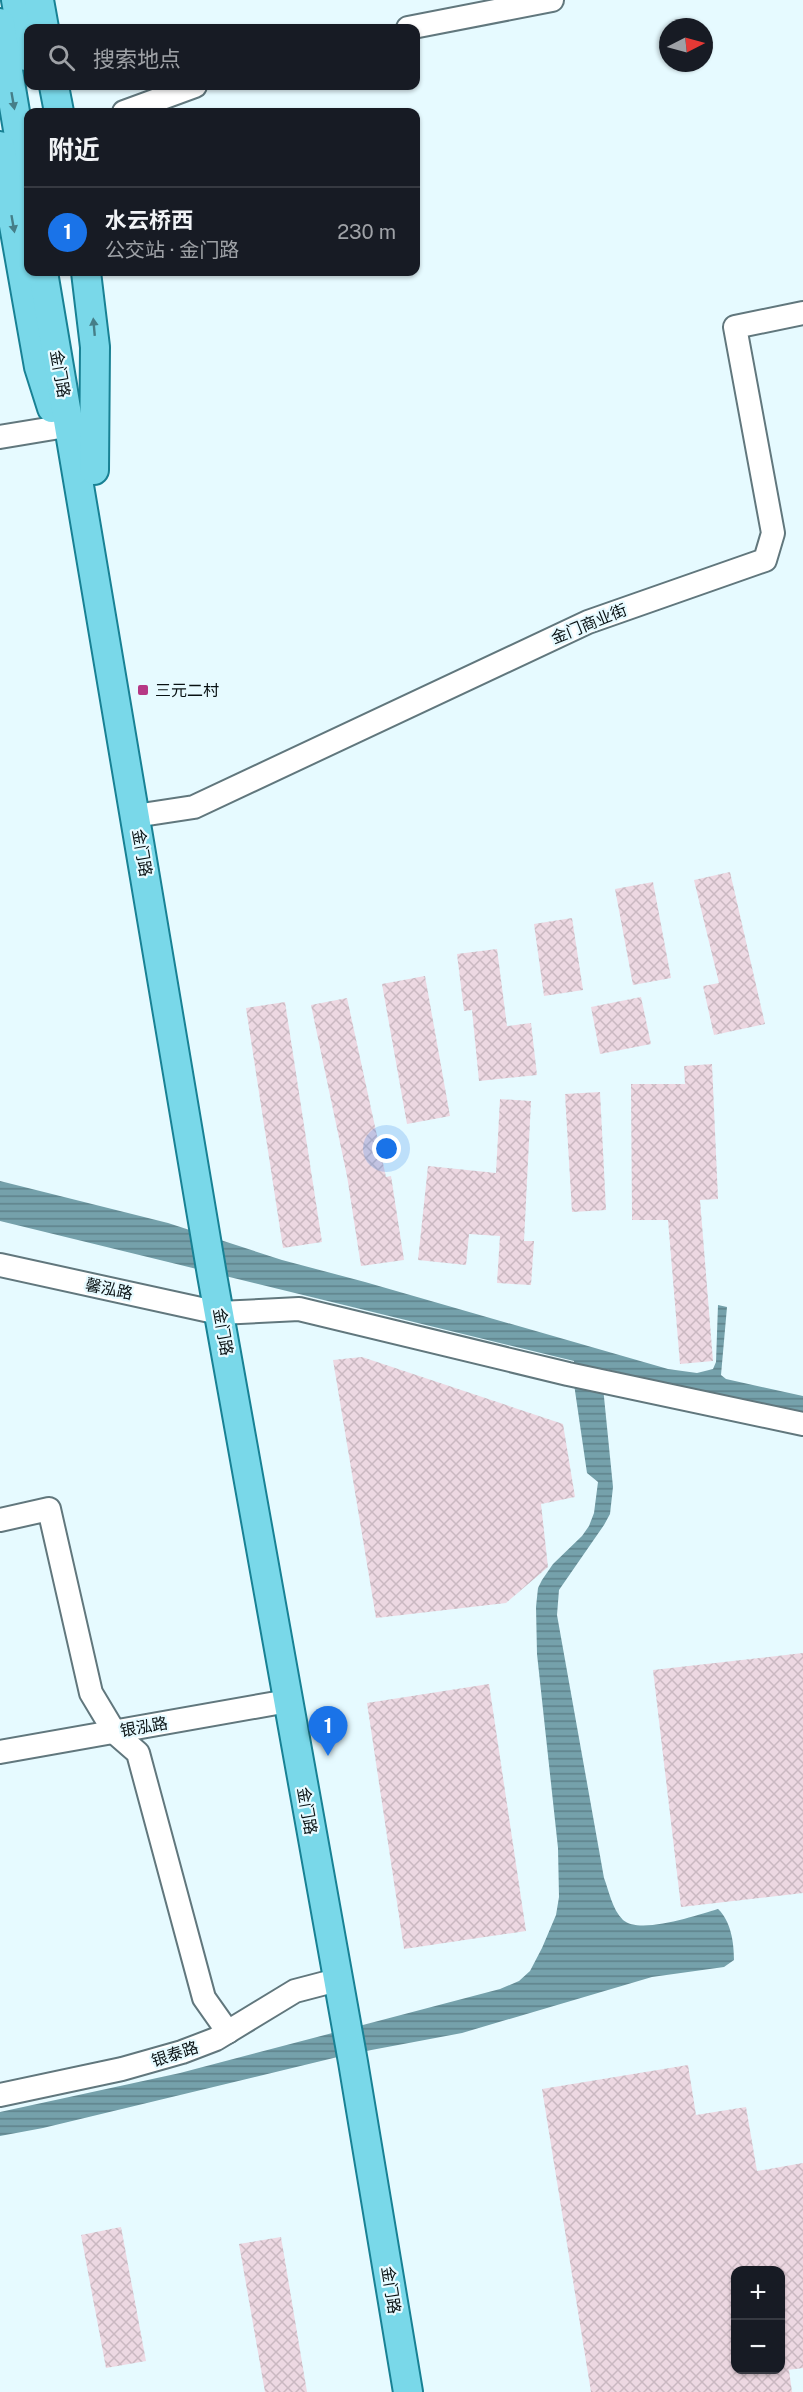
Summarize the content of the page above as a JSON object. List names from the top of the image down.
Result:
{
  "streets": {
    "main road": ["金门路"],
    "street": [
      "金门商业街",
      "馨泓路",
      "银泓路",
      "银泰路"
    ]
  },
  "crossings": [
    ["金门路", "金门商业街"],
    ["金门路", "馨泓路"],
    ["金门路", "银泓路"],
    ["金门路", "银泰路"]
  ],
  "places": {
    "transit": ["三元二村"]
  },
  "north": "right",
  "page": {
    "search": "搜索地点",
    "heading": "附近",
    "list": [
      {
        "mark": "1",
        "name": "水云桥西",
        "note": "公交站 · 金门路",
        "value": "230 m"
      }
    ],
    "pins": "1",
    "map_buttons": ["+", "−"]
  }
}
